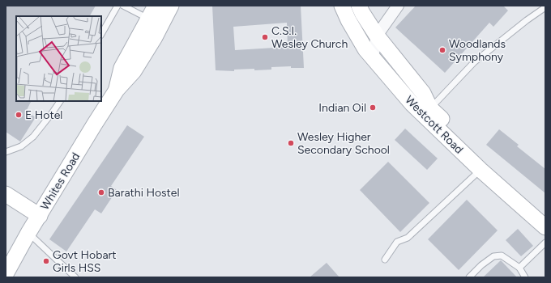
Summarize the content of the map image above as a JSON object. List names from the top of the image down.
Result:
{
  "streets": {
    "main road": ["Westcott Road", "Whites Road"]
  },
  "places": [
    "C.S.I. Wesley Church",
    "Woodlands Symphony",
    "Indian Oil",
    "E Hotel",
    "Wesley Higher Secondary School",
    "Barathi Hostel",
    "Govt Hobart Girls HSS"
  ]
}
